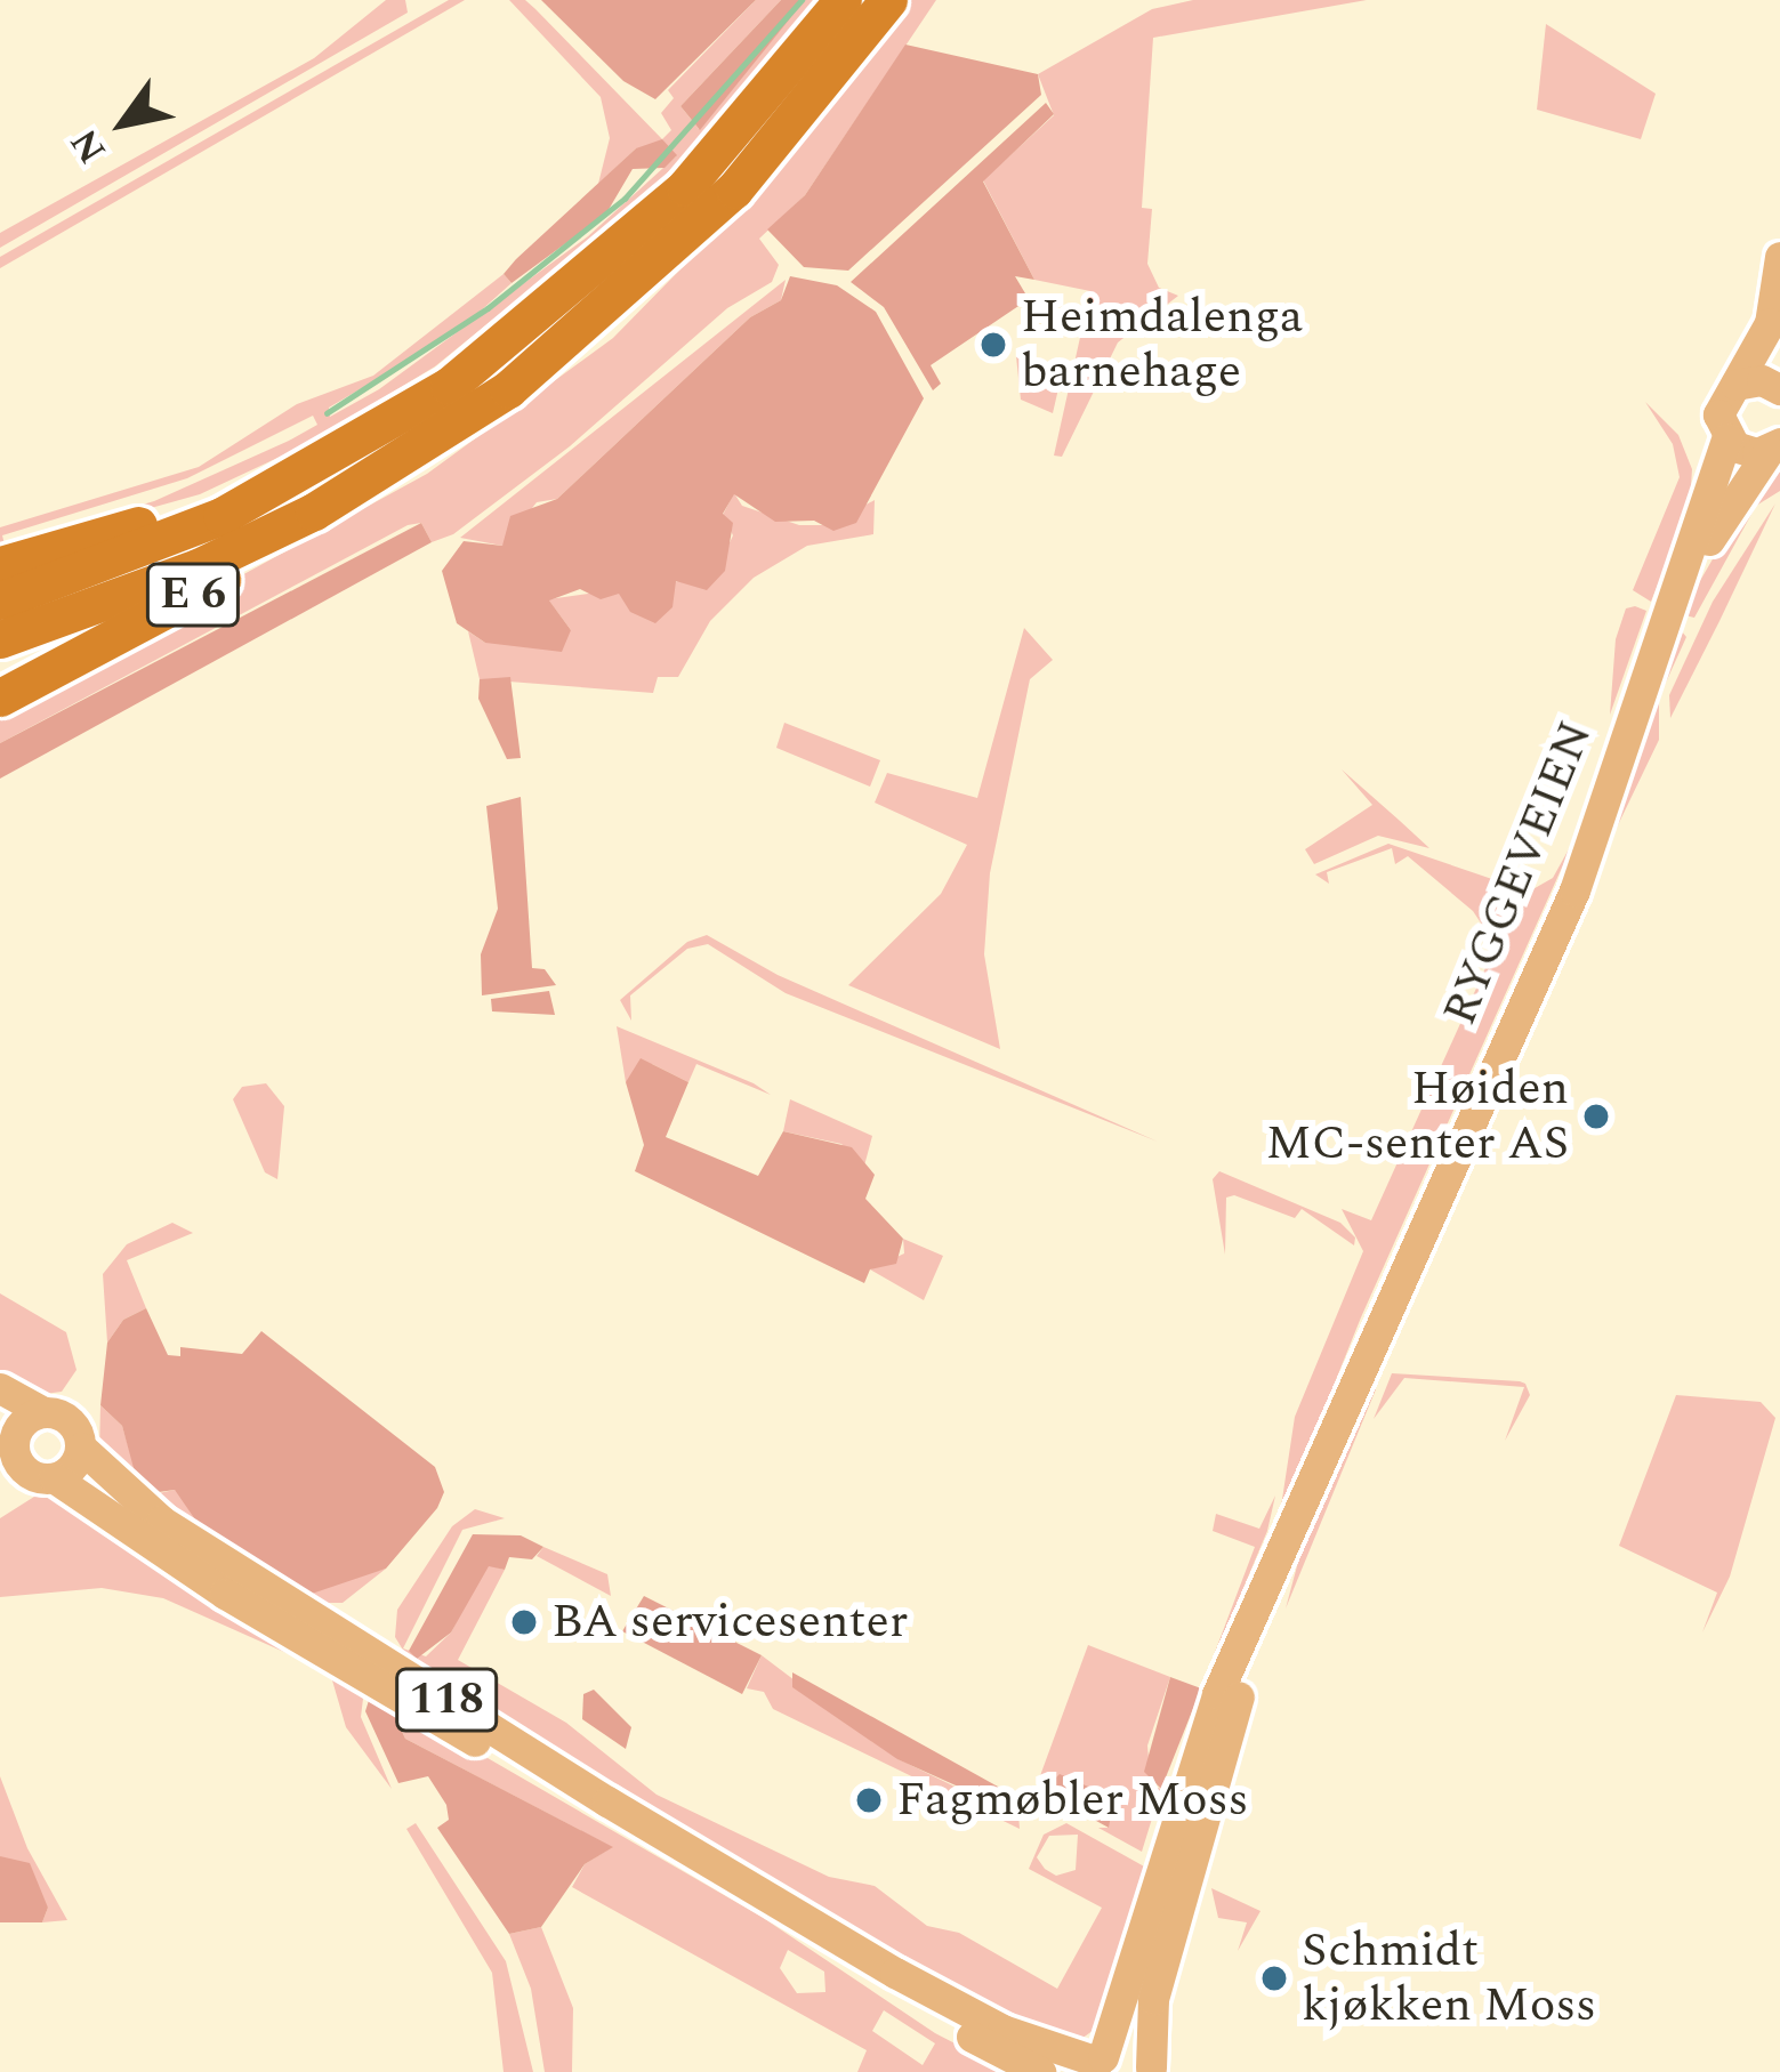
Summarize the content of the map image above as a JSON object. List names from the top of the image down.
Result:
{
  "streets": {
    "highway": ["E 6"],
    "main road": ["RYGGEVEIEN", "118"]
  },
  "crossings": [
    ["RYGGEVEIEN", "118"]
  ],
  "places": [
    "Heimdalenga barnehage",
    "Høiden MC-senter AS",
    "BA servicesenter",
    "Fagmøbler Moss",
    "Schmidt kjøkken Moss"
  ],
  "north": "bottom left"
}
